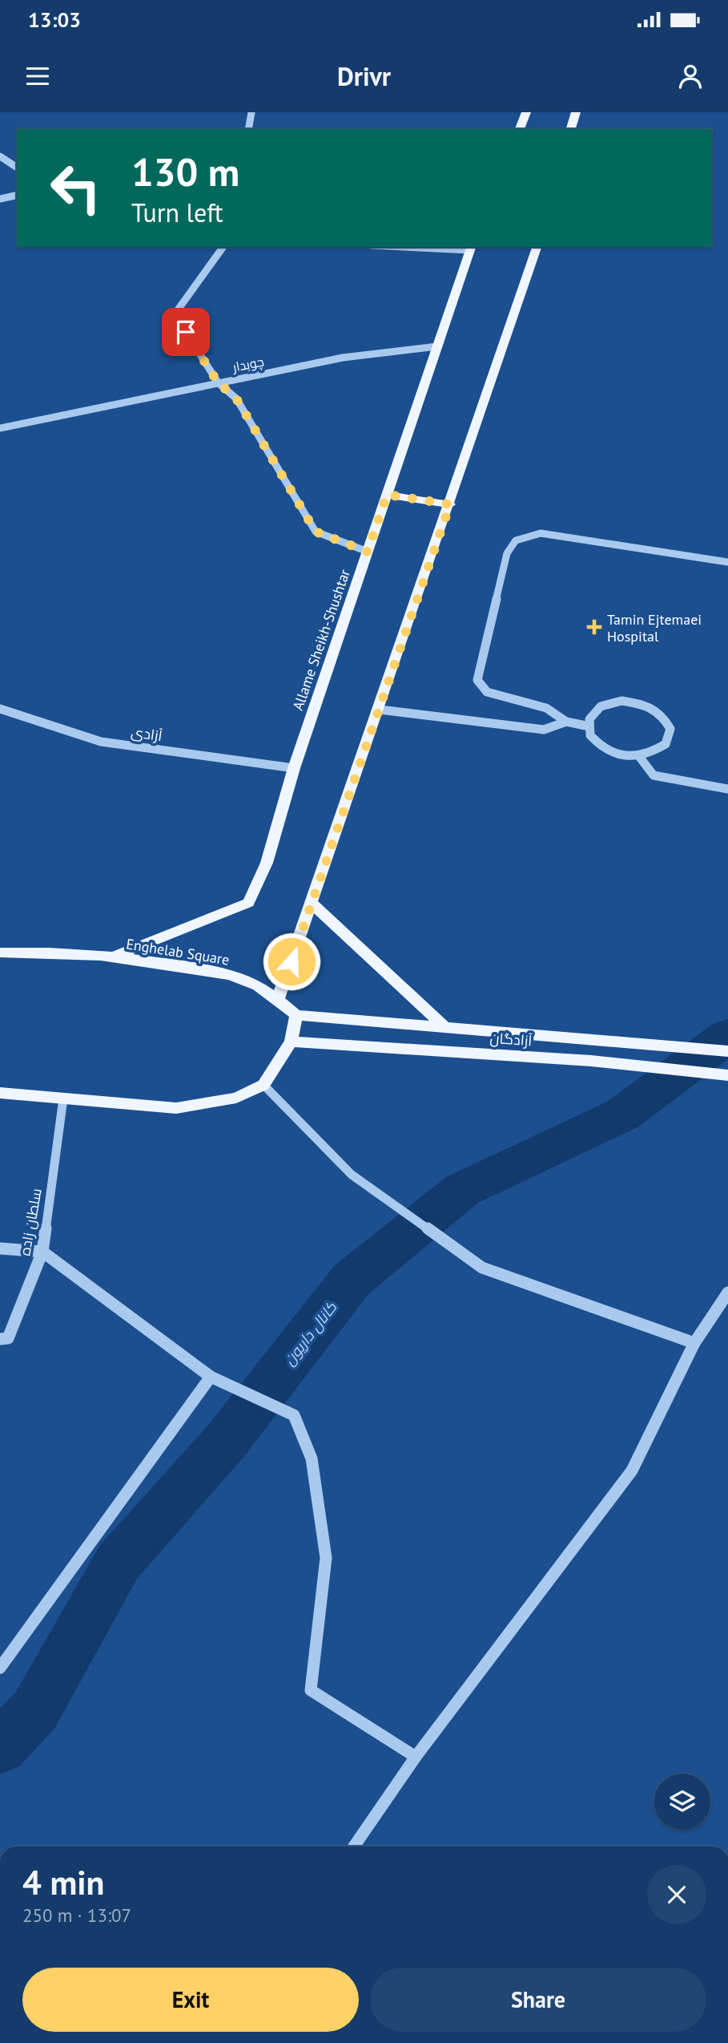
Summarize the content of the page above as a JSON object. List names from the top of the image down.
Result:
{
  "streets": {
    "main road": ["Allame Sheikh-Shushtar", "Enghelab Square", "آزادگان"],
    "street": ["چوبدار", "آزادی", "سلطان زاده"]
  },
  "crossings": [
    ["چوبدار", "Allame Sheikh-Shushtar"],
    ["Allame Sheikh-Shushtar", "آزادی"],
    ["Allame Sheikh-Shushtar", "Enghelab Square"],
    ["Enghelab Square", "آزادگان"]
  ],
  "water": ["کانال داریون"],
  "places": {
    "health": ["Tamin Ejtemaei Hospital"]
  },
  "page": {
    "status": "13:03",
    "header": "Drivr",
    "turn": ["130 m", "Turn left"],
    "heading": ["4 min", "250 m · 13:07"],
    "buttons": ["Exit", "Share"]
  }
}
